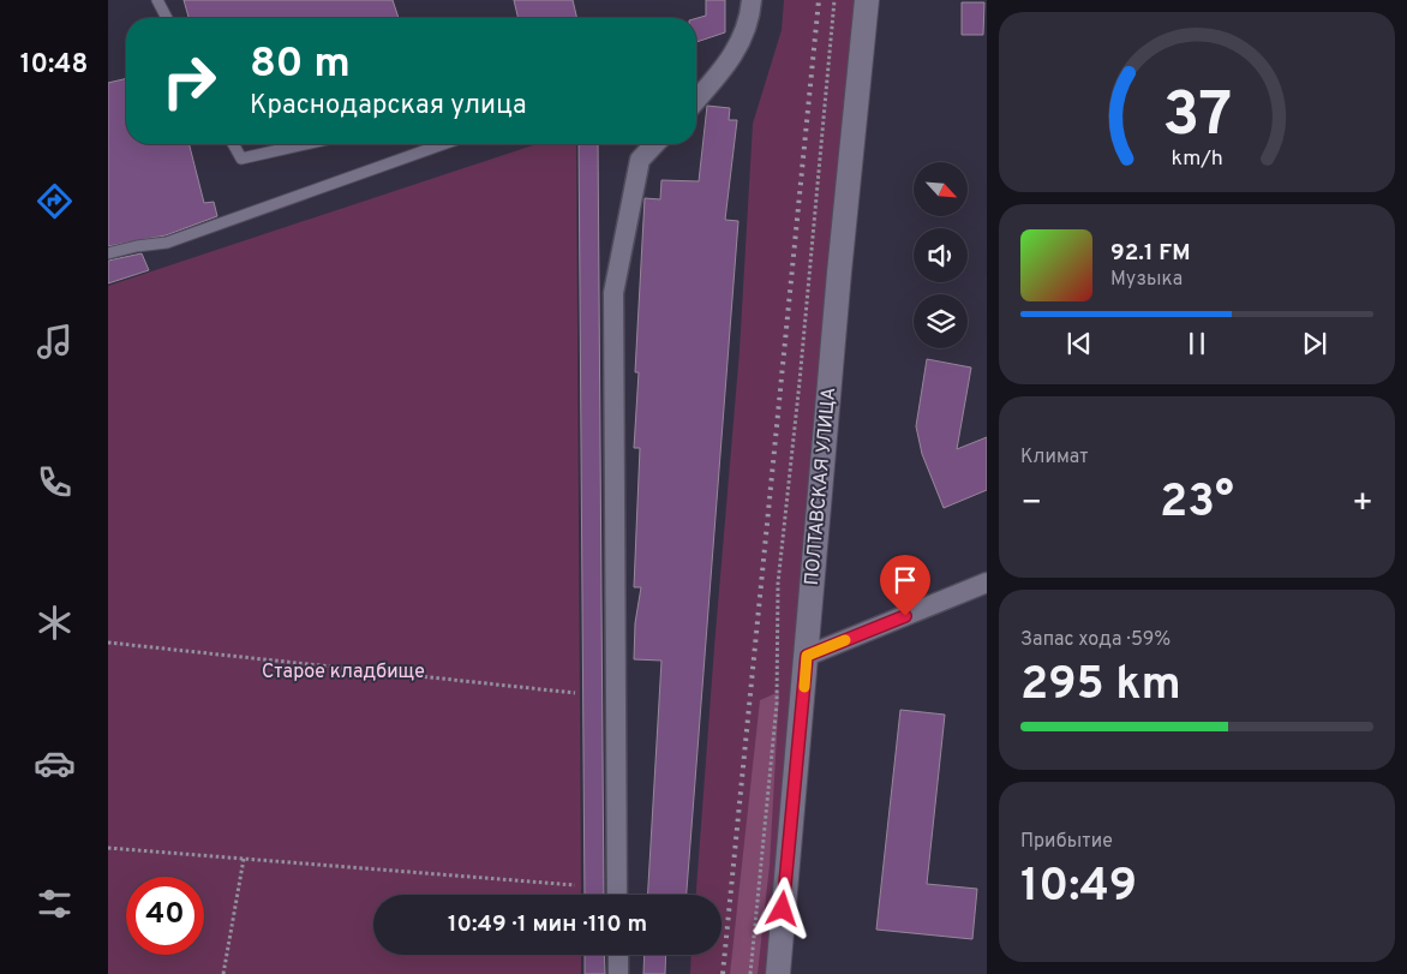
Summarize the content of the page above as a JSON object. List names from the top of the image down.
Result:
{
  "streets": {
    "street": ["ПОЛТАВСКАЯ УЛИЦА"]
  },
  "parks": ["Старое кладбище"],
  "north": "bottom right",
  "page": {
    "tabs": "10:48",
    "turn": ["80 m", "Краснодарская улица"],
    "song": ["92.1 FM", "Музыка"],
    "tile": [
      "Климат",
      ["Запас хода · 59%", "295 km"],
      ["Прибытие", "10:49"]
    ],
    "heat": ["−", "23°", "+"],
    "limit": "40",
    "trip": "10:49 · 1 мин · 110 m",
    "gauge": ["37", "km/h"]
  }
}
